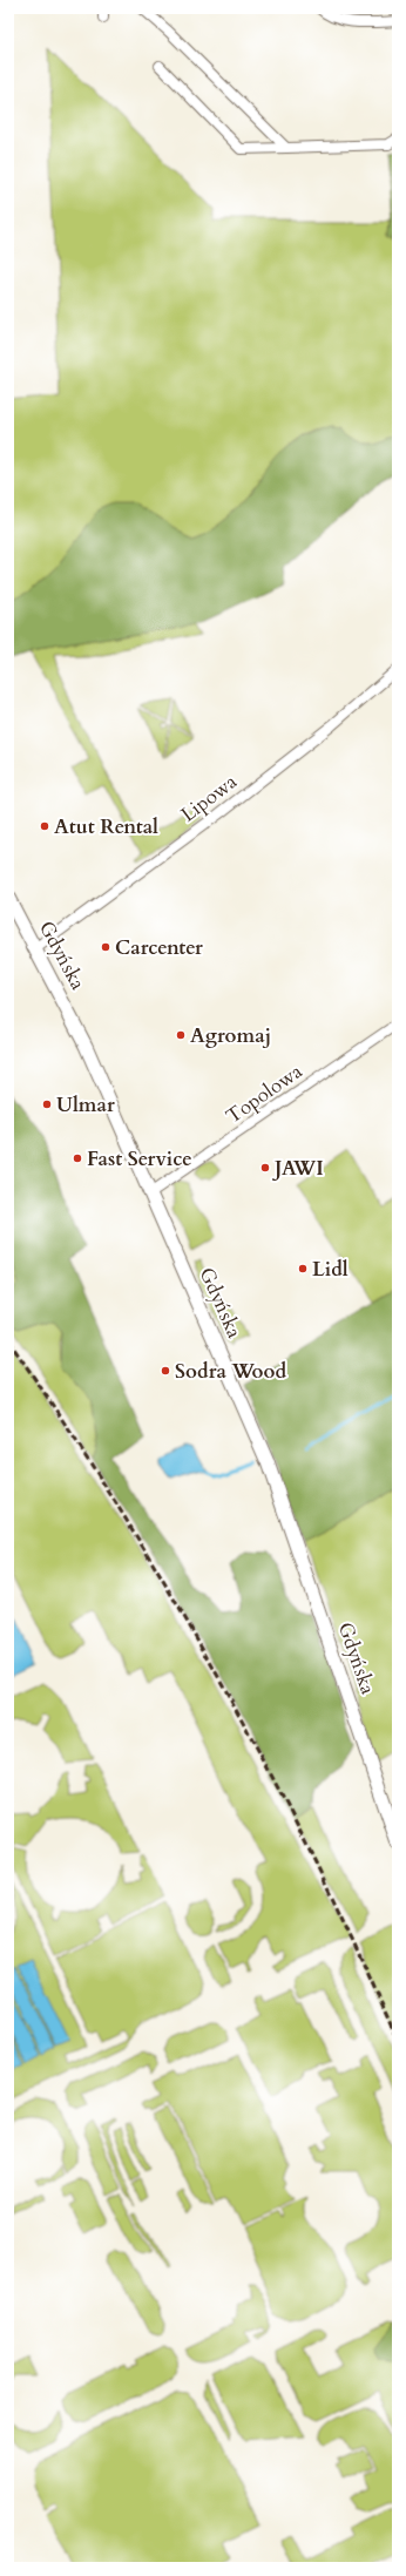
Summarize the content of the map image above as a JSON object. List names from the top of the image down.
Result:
{
  "streets": {
    "main road": ["Gdyńska"],
    "street": ["Lipowa", "Topolowa"]
  },
  "crossings": [
    ["Lipowa", "Gdyńska"],
    ["Gdyńska", "Topolowa"]
  ],
  "places": [
    "Atut Rental",
    "Carcenter",
    "Agromaj",
    "Ulmar",
    "Fast Service",
    "JAWI",
    "Lidl",
    "Sodra Wood"
  ]
}
